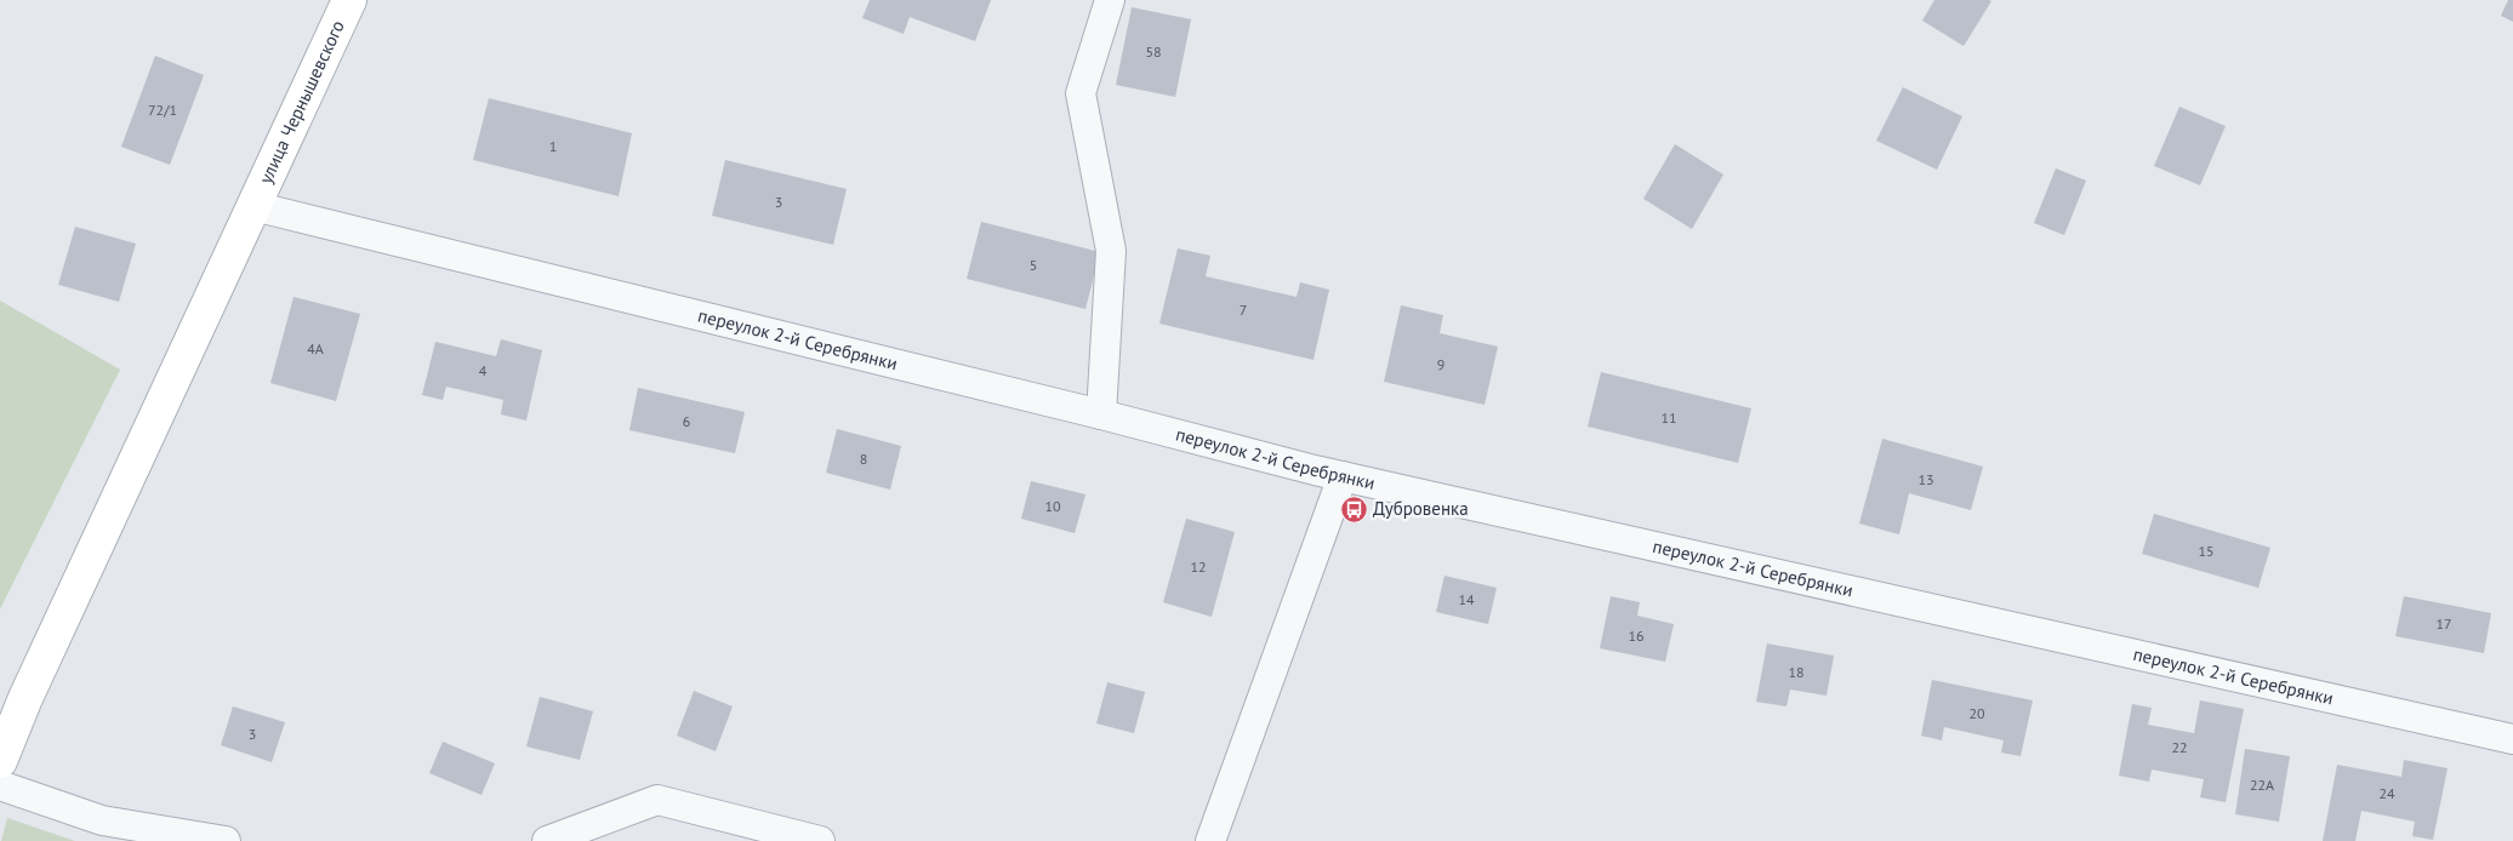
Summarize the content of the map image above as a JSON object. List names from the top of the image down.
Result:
{
  "streets": {
    "street": ["улица Чернышевского", "переулок 2-й Серебрянки"]
  },
  "crossings": [
    ["улица Чернышевского", "переулок 2-й Серебрянки"]
  ],
  "places": {
    "bus stop": ["Дубровенка"]
  },
  "house_numbers": [
    "58",
    "72/1",
    "1",
    "3",
    "5",
    "7",
    "4А",
    "9",
    "4",
    "11",
    "6",
    "8",
    "13",
    "10",
    "15",
    "12",
    "14",
    "17",
    "16",
    "18",
    "20",
    "3",
    "22",
    "22А",
    "24"
  ]
}
